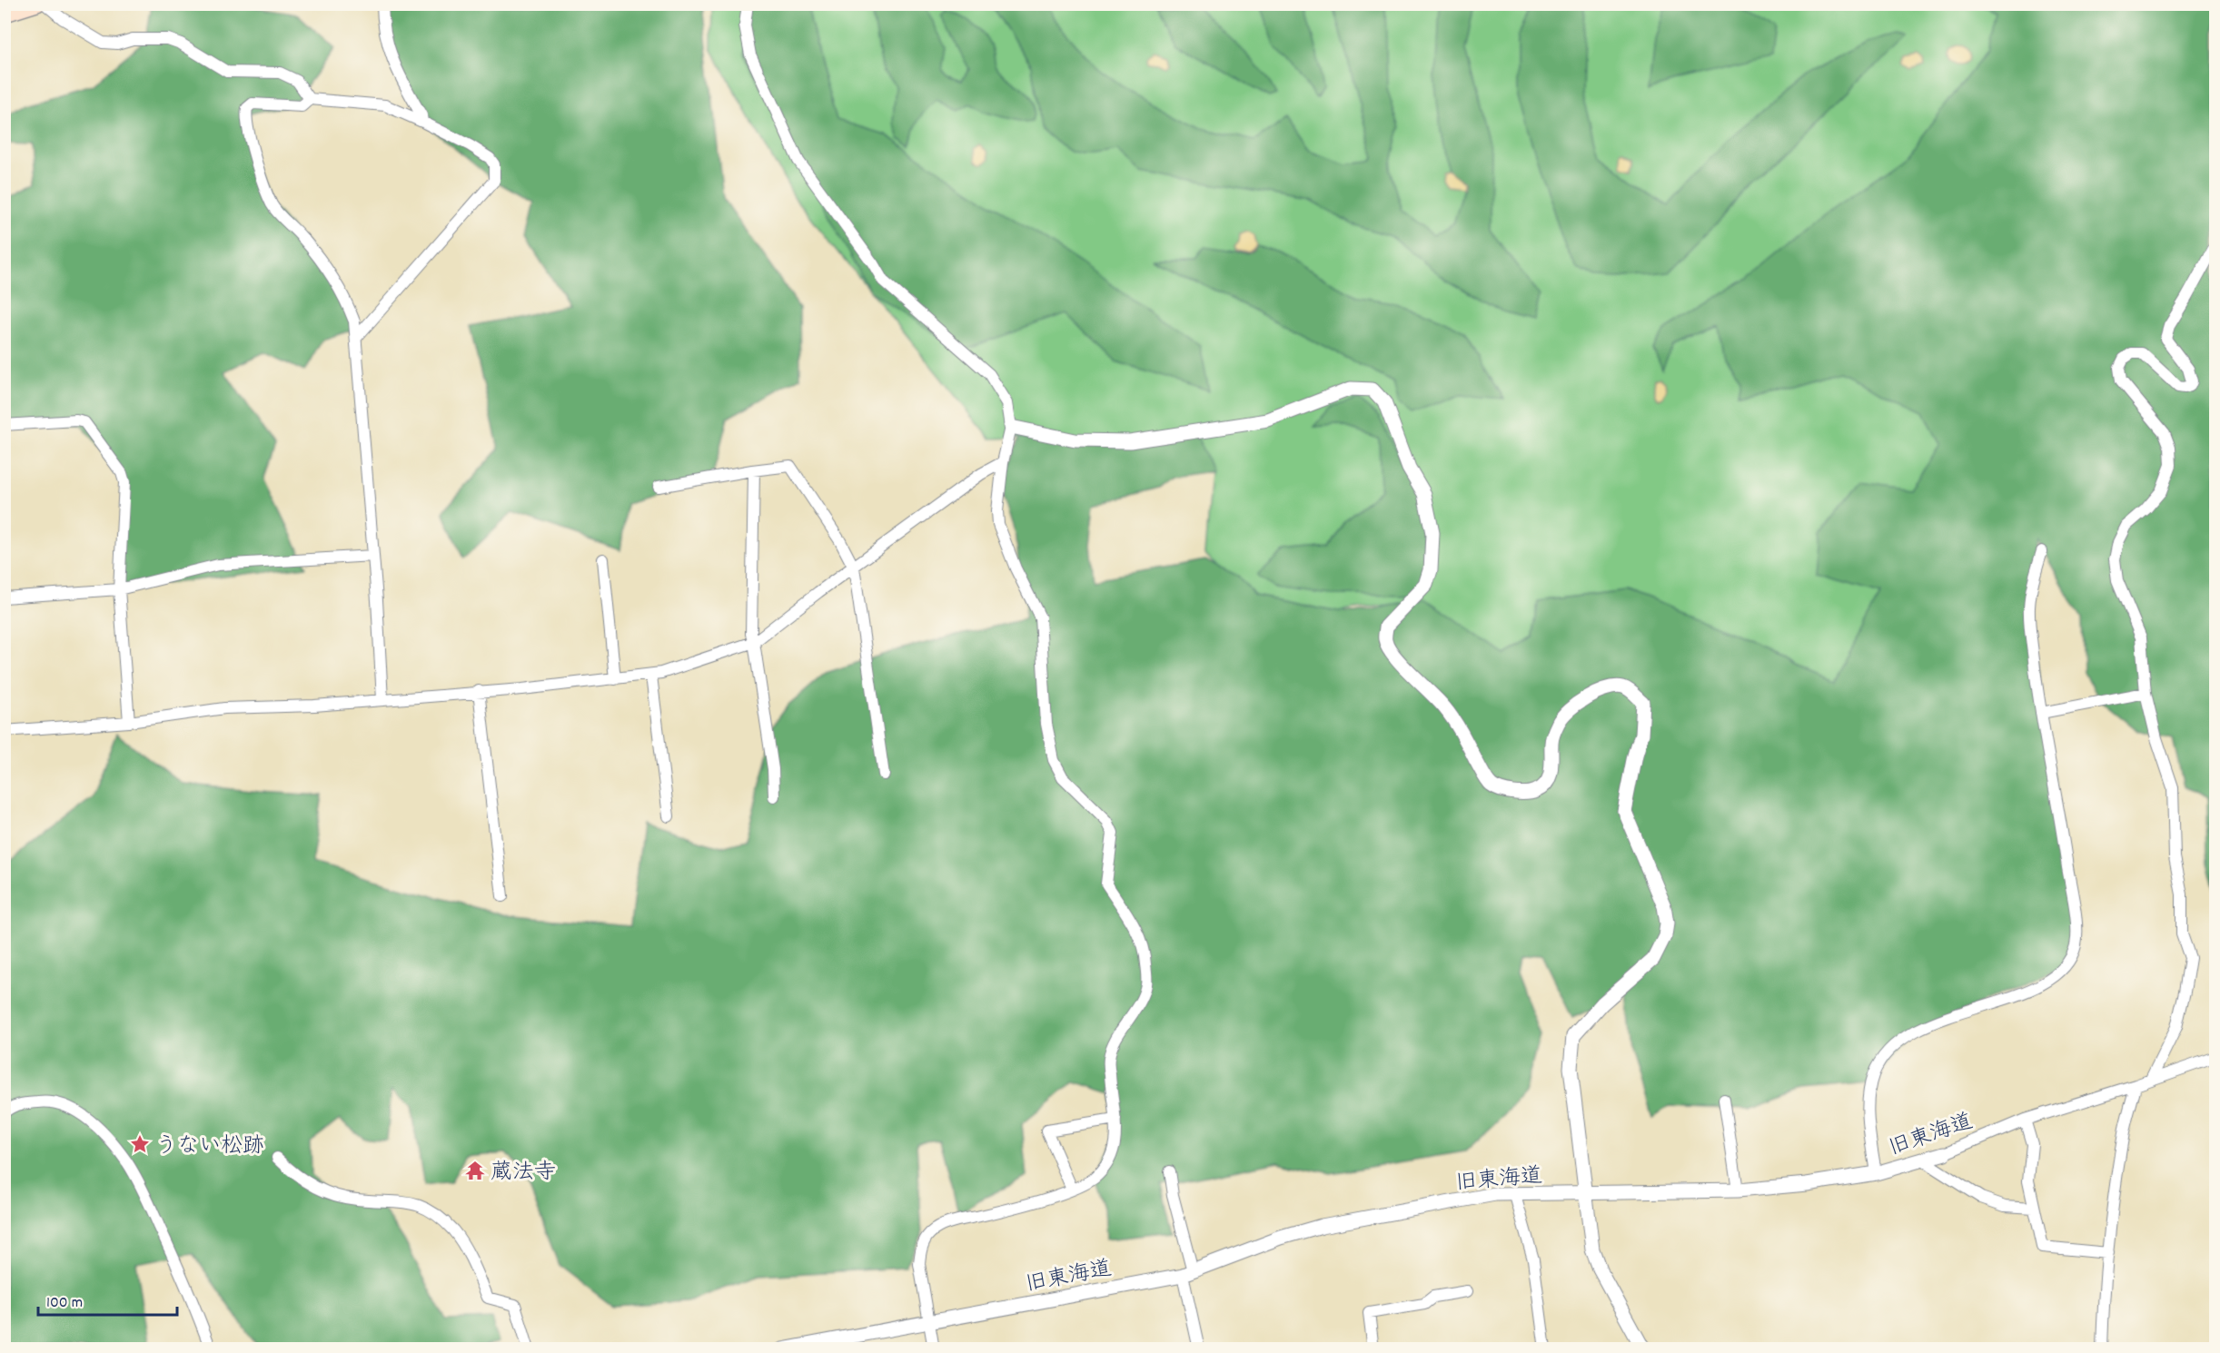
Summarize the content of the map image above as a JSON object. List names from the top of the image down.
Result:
{
  "streets": {
    "street": ["旧東海道"]
  },
  "places": {
    "place": ["うない松跡"],
    "temple": ["蔵法寺"]
  },
  "scale_bar": "100 m"
}
